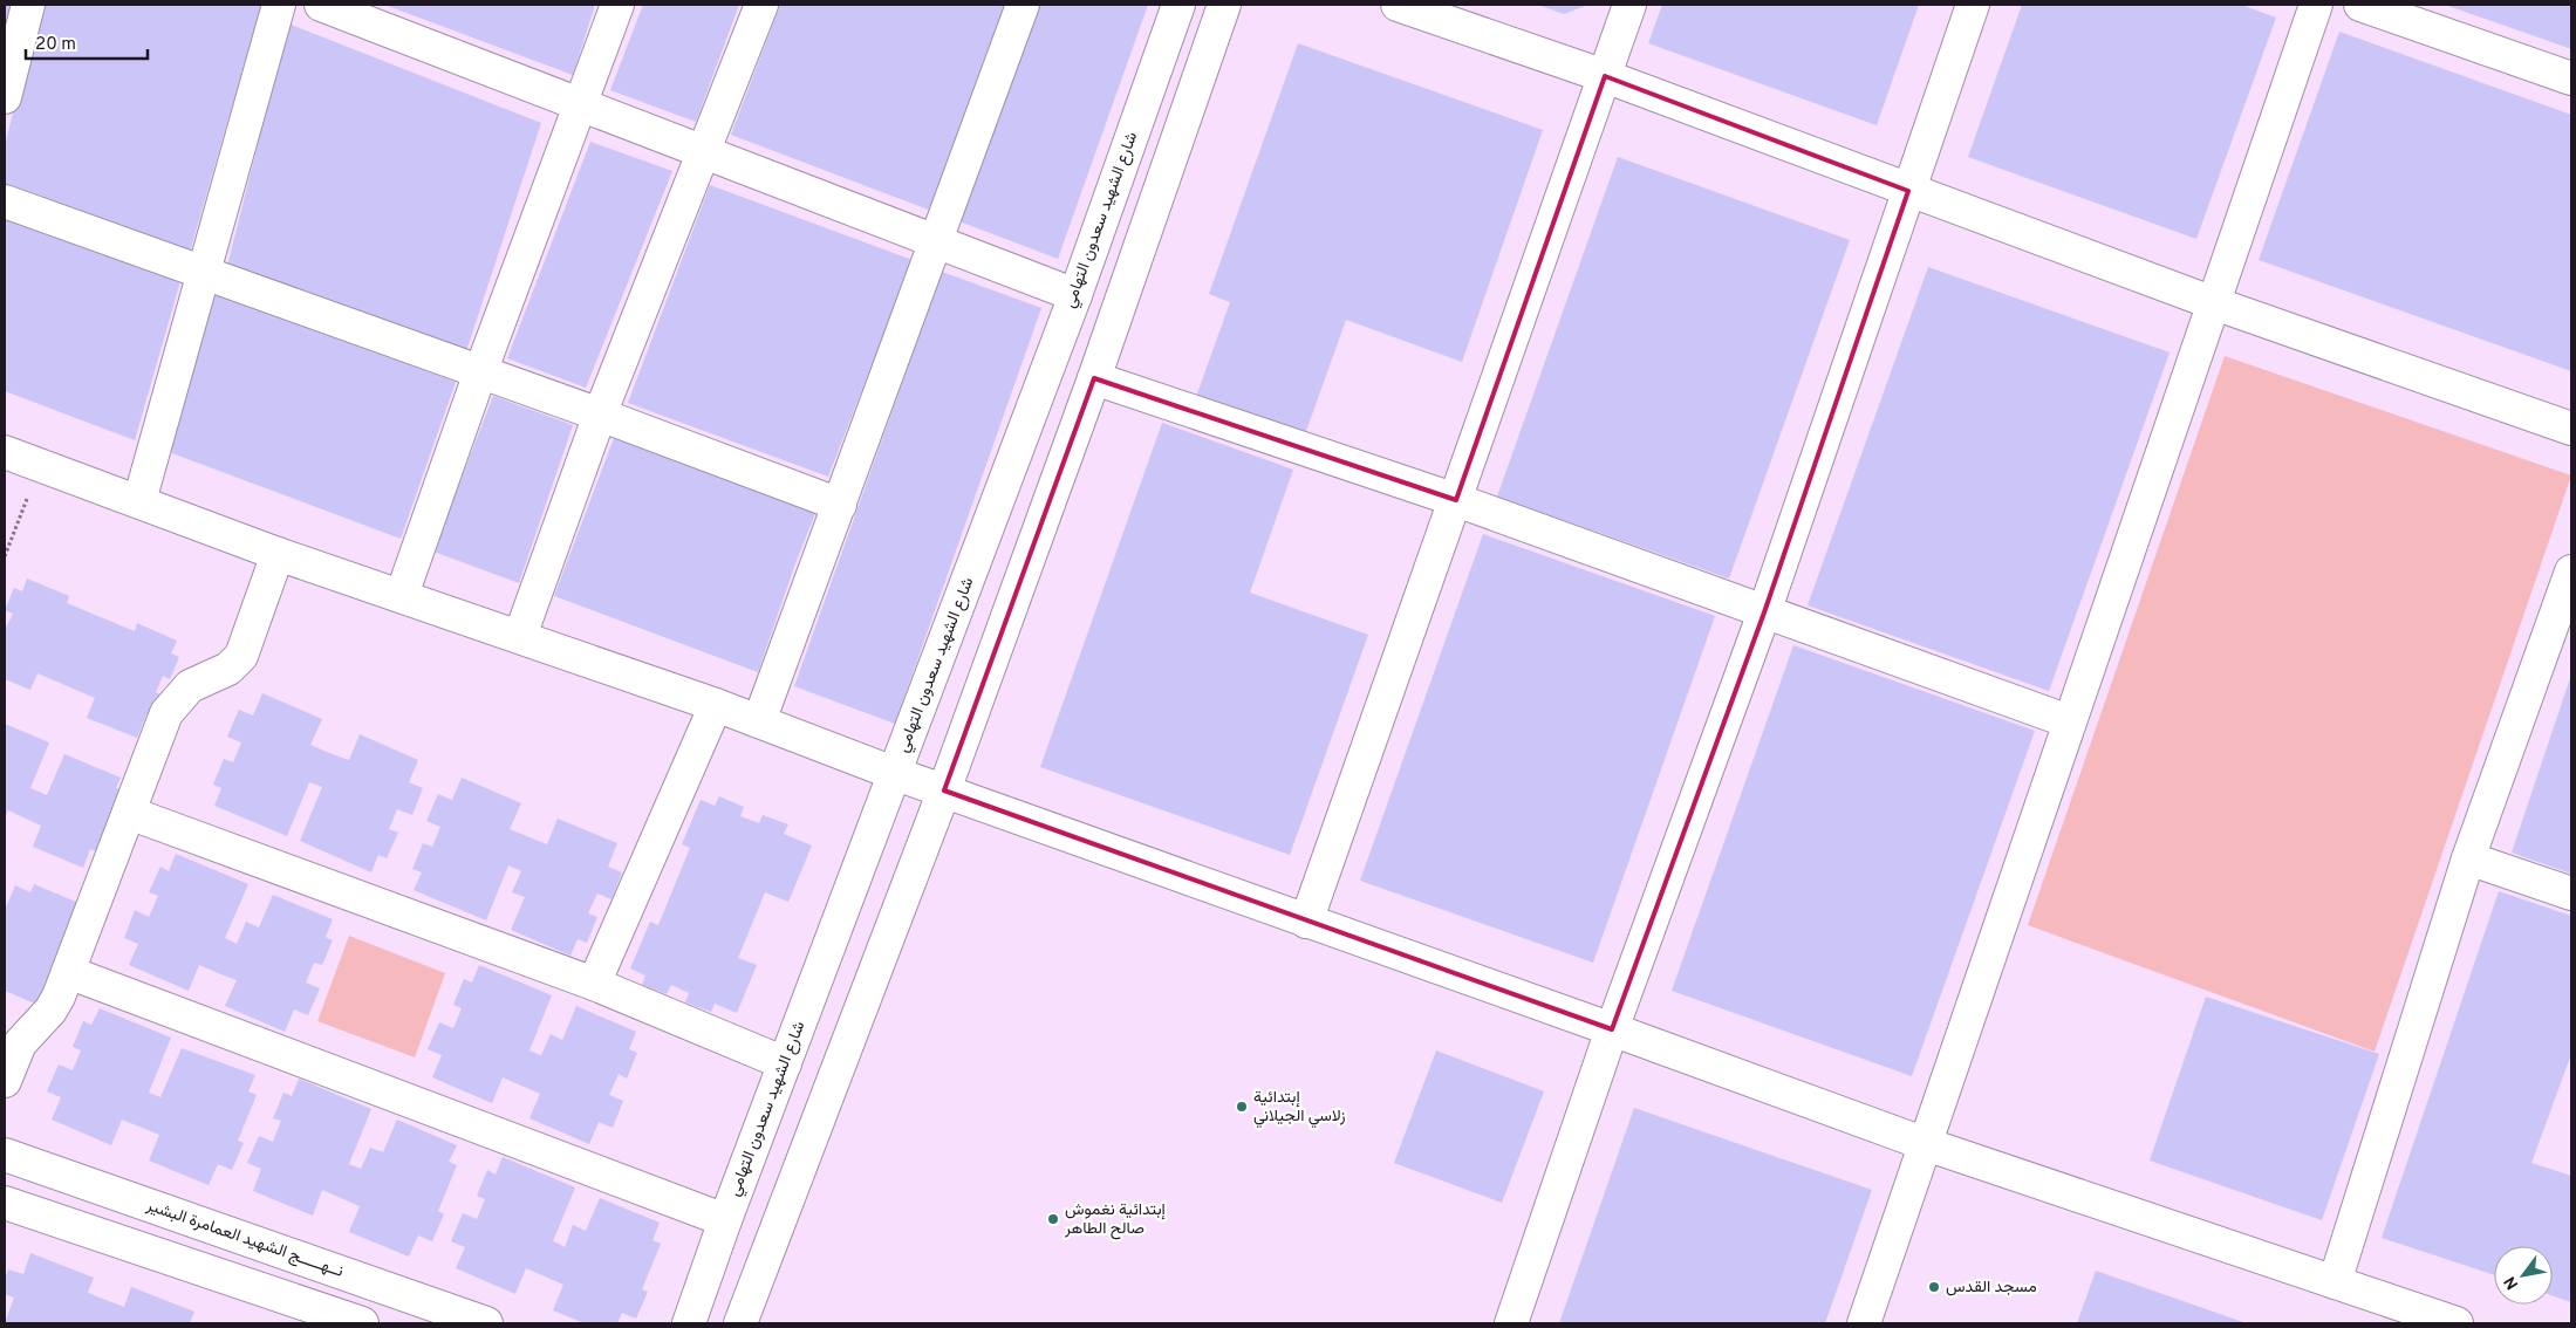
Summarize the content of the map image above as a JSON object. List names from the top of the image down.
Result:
{
  "streets": {
    "street": ["شارع الشهيد سعدون التهامي", "نــهـــــج الشهيد العمامرة البشير"]
  },
  "places": ["إبتدائية زلاسي الجيلاني", "إبتدائية نغموش صالح الطاهر", "مسجد القدس"],
  "scale_bar": "20 m",
  "north": "bottom left"
}
